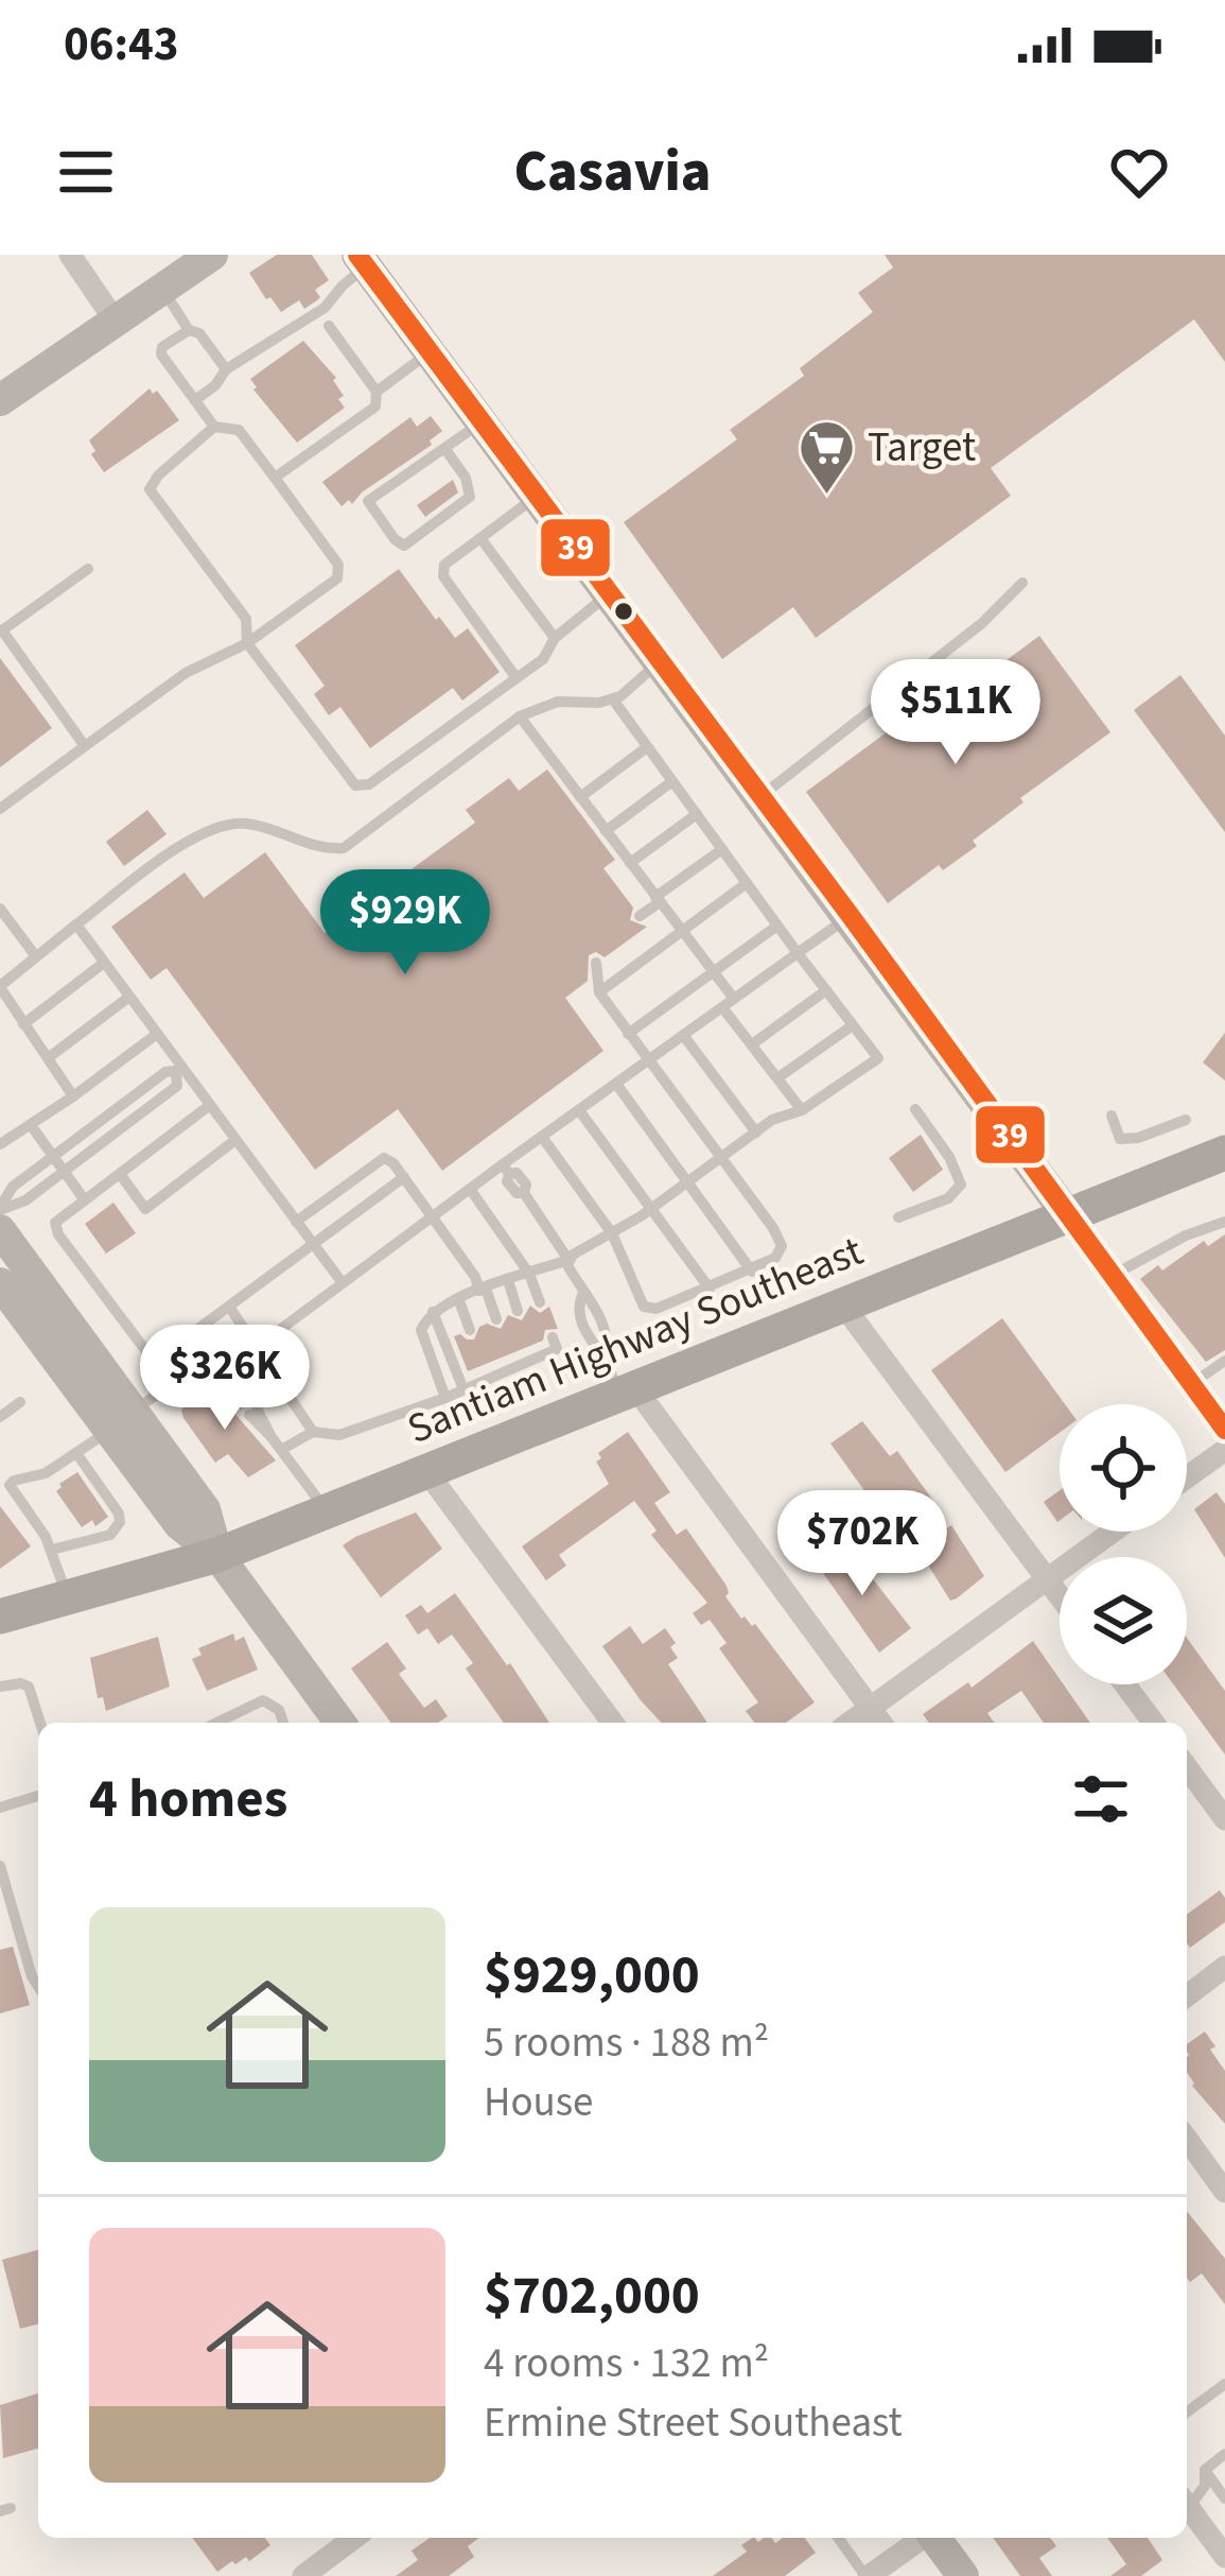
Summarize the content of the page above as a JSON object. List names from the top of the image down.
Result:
{
  "streets": {
    "main road": ["Santiam Highway Southeast"]
  },
  "places": {
    "supermarket": ["Target"]
  },
  "lines": ["transit line 39"],
  "page": {
    "status": "06:43",
    "header": "Casavia",
    "price": [
      "$511K",
      "$929K",
      "$326K",
      "$702K"
    ],
    "heading": "4 homes",
    "list": [
      {
        "name": "$929,000",
        "note": "5 rooms · 188 m² · House"
      },
      {
        "name": "$702,000",
        "note": "4 rooms · 132 m² · Ermine Street Southeast"
      }
    ]
  }
}
